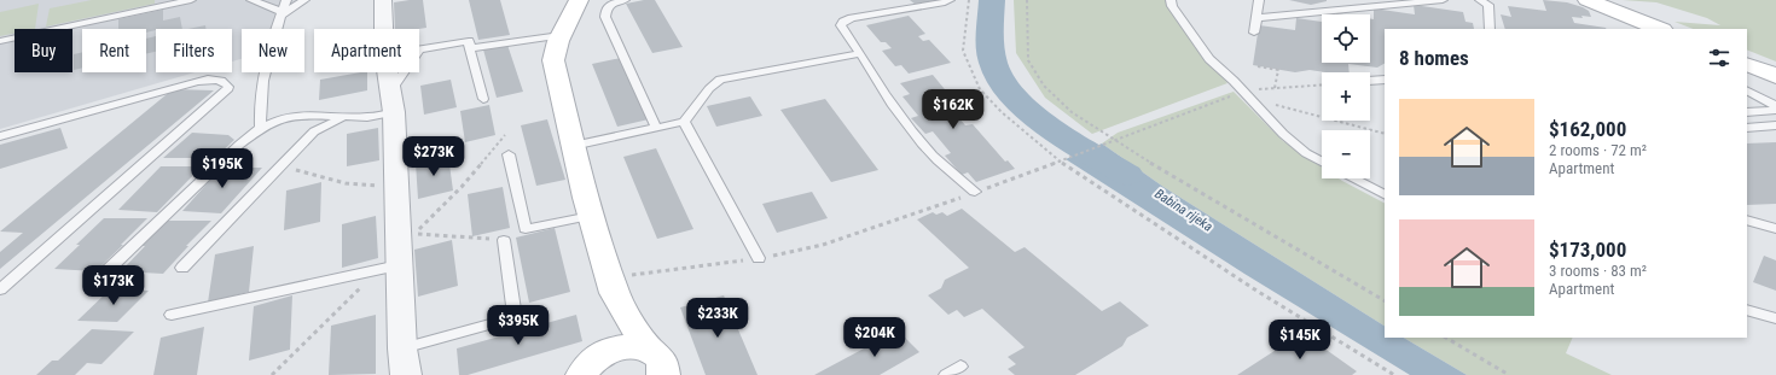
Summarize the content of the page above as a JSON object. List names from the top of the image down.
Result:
{
  "water": ["Babina rijeka"],
  "page": {
    "map_buttons": ["+", "−"],
    "chip": [
      "Buy",
      "Rent",
      "Filters",
      "New",
      "Apartment"
    ],
    "heading": "8 homes",
    "list": [
      {
        "name": "$162,000",
        "note": "2 rooms · 72 m² · Apartment"
      },
      {
        "name": "$173,000",
        "note": "3 rooms · 83 m² · Apartment"
      }
    ],
    "price": [
      "$162K",
      "$273K",
      "$195K",
      "$173K",
      "$233K",
      "$395K",
      "$204K",
      "$145K"
    ]
  }
}
